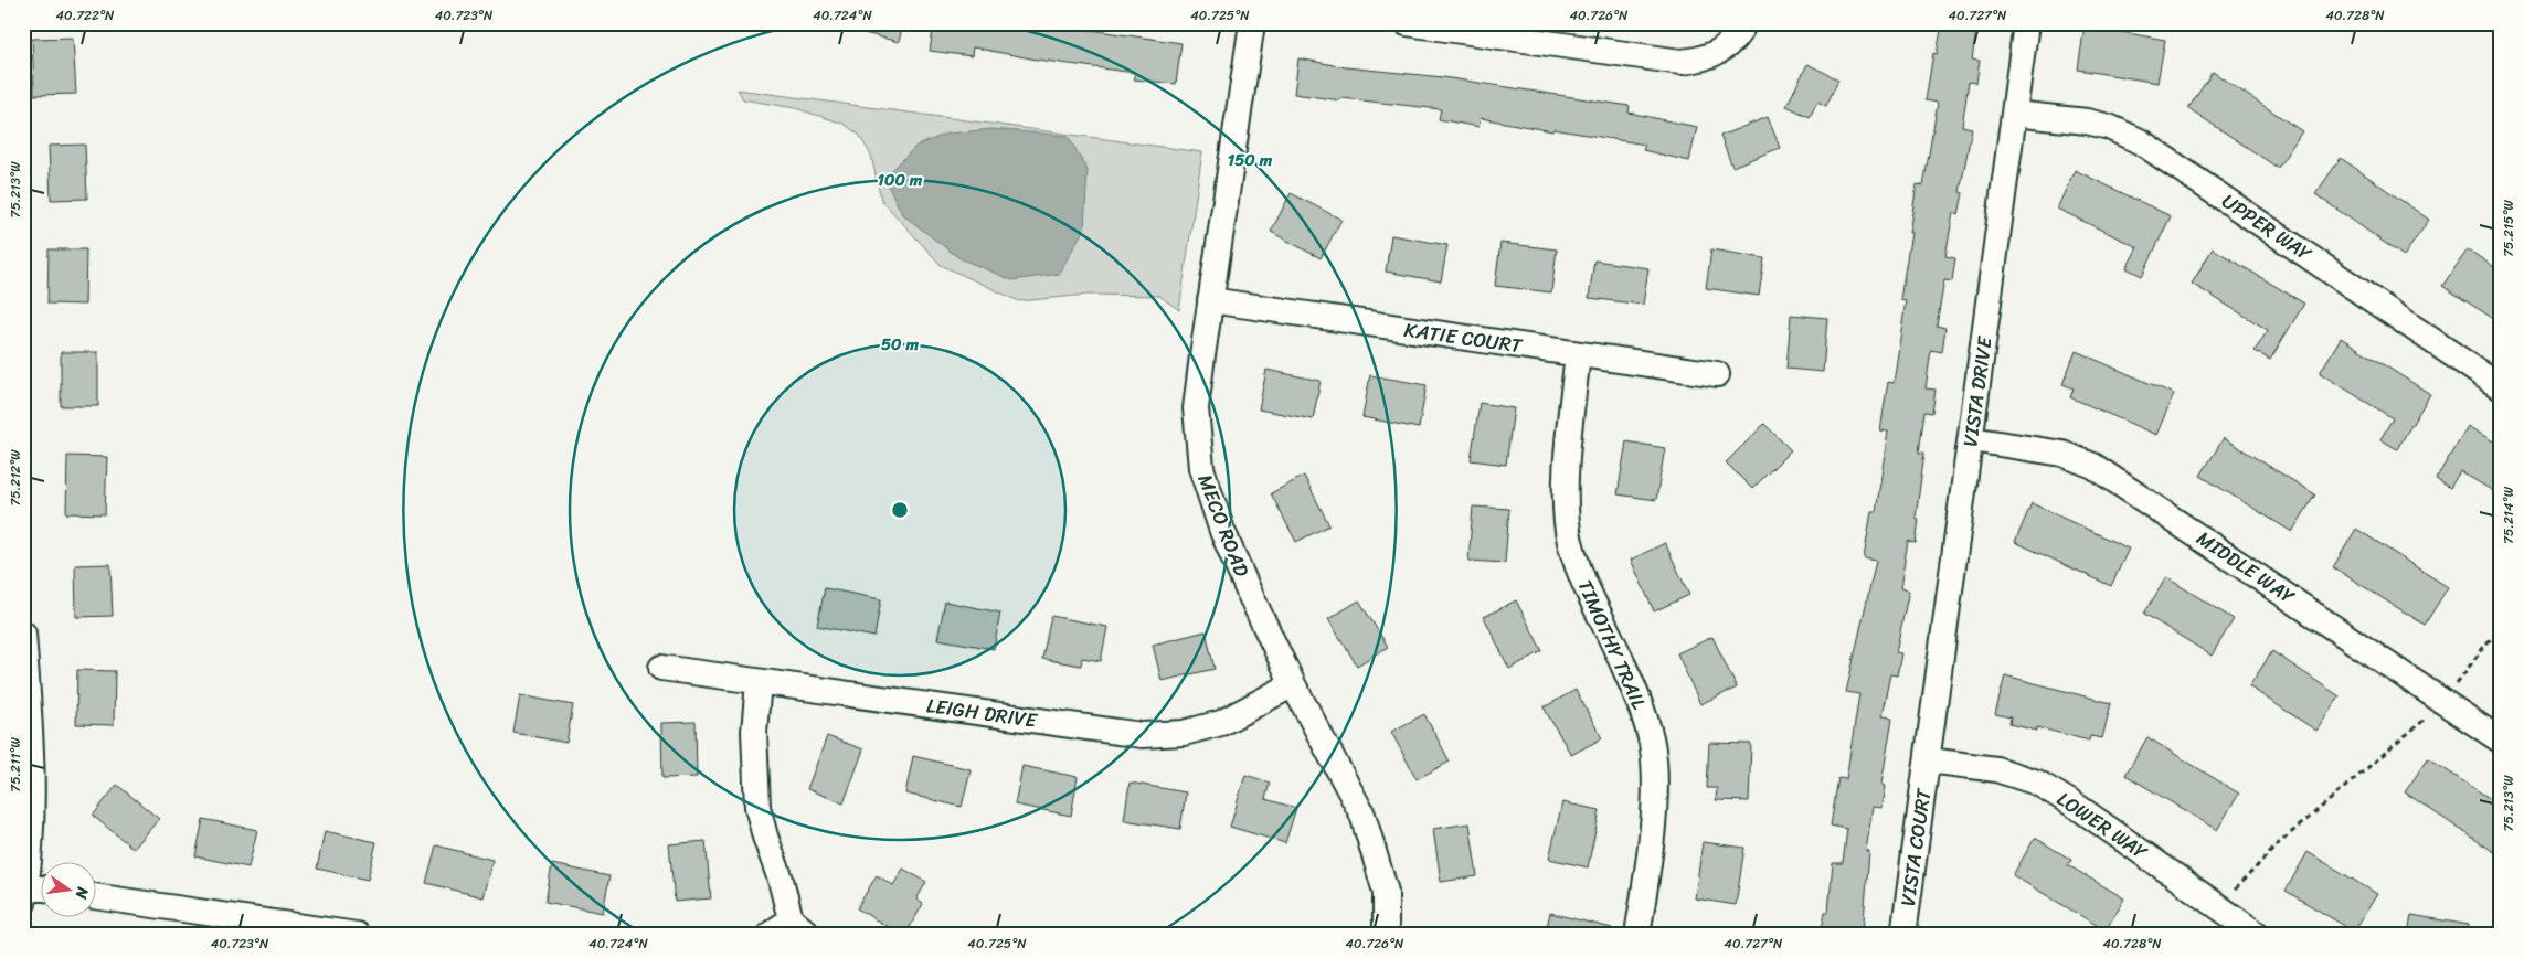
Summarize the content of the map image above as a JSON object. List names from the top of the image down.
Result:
{
  "streets": {
    "street": [
      "UPPER WAY",
      "KATIE COURT",
      "VISTA DRIVE",
      "MECO ROAD",
      "MIDDLE WAY",
      "TIMOTHY TRAIL",
      "LEIGH DRIVE",
      "LOWER WAY",
      "VISTA COURT"
    ]
  },
  "crossings": [
    ["UPPER WAY", "VISTA DRIVE"],
    ["KATIE COURT", "MECO ROAD"],
    ["KATIE COURT", "TIMOTHY TRAIL"],
    ["VISTA DRIVE", "MIDDLE WAY"],
    ["VISTA DRIVE", "LOWER WAY"],
    ["VISTA DRIVE", "VISTA COURT"],
    ["MECO ROAD", "LEIGH DRIVE"],
    ["LOWER WAY", "VISTA COURT"]
  ],
  "north": "right",
  "coordinates": [
    "40.722°N",
    "40.723°N",
    "40.724°N",
    "40.725°N",
    "40.726°N",
    "40.727°N",
    "40.728°N",
    "75.213°W",
    "75.215°W",
    "75.212°W",
    "75.214°W",
    "75.211°W"
  ],
  "rings": ["150 m", "100 m", "50 m"]
}
